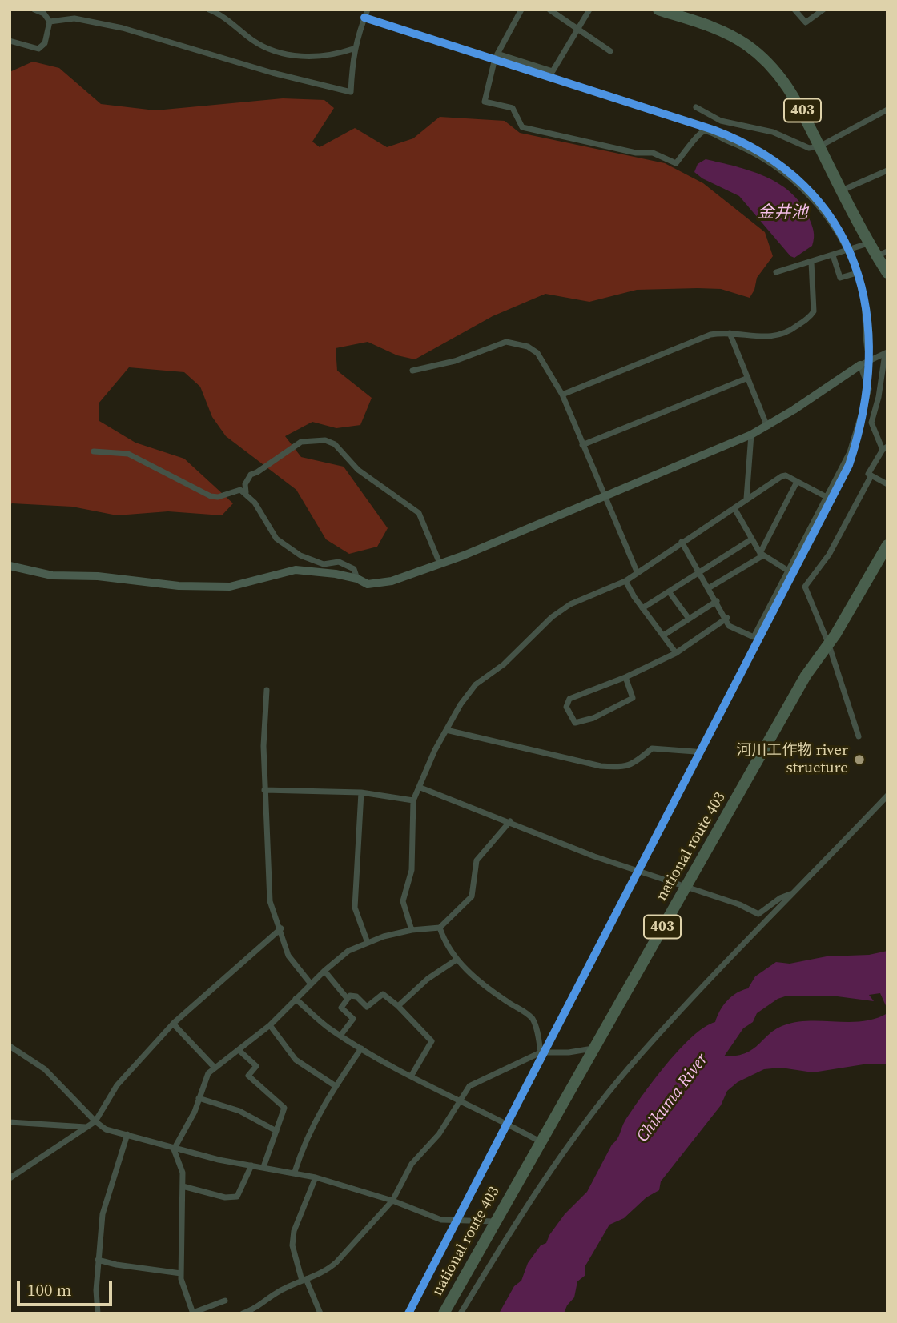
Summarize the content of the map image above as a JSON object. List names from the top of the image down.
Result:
{
  "streets": {
    "highway": ["403", "national route 403"]
  },
  "water": ["金井池", "Chikuma River"],
  "places": ["河川工作物 river structure"],
  "scale_bar": "100 m"
}
